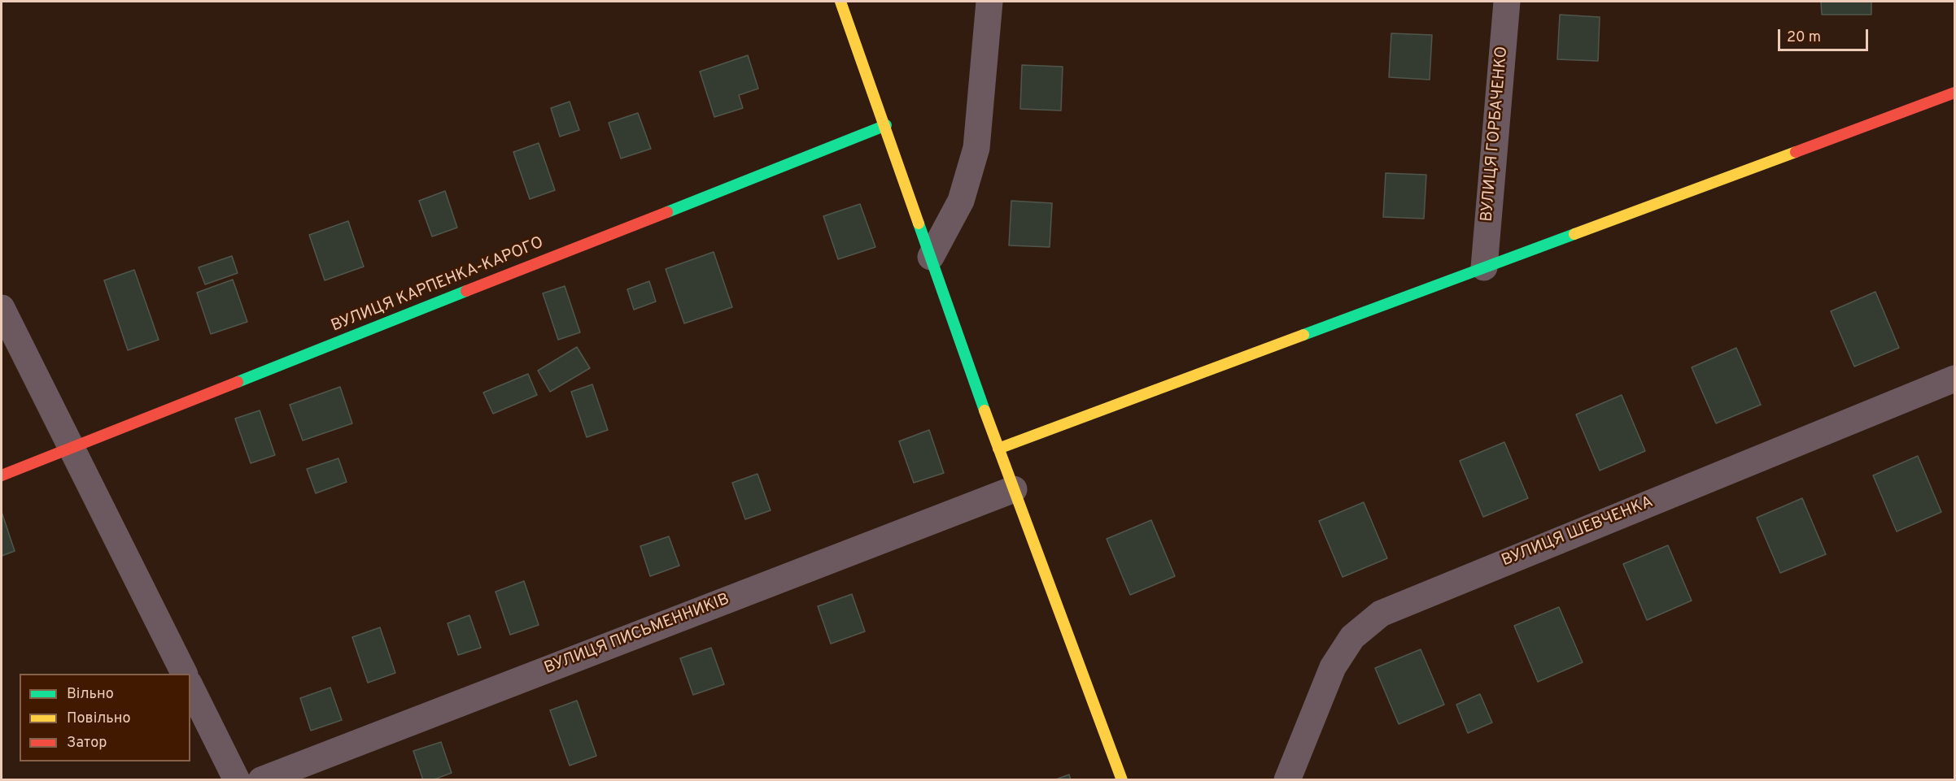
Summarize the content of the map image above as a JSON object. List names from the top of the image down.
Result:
{
  "streets": {
    "street": [
      "ВУЛИЦЯ ГОРБАЧЕНКО",
      "ВУЛИЦЯ КАРПЕНКА-КАРОГО",
      "ВУЛИЦЯ ШЕВЧЕНКА",
      "ВУЛИЦЯ ПИСЬМЕННИКІВ"
    ]
  },
  "legend": ["Вільно", "Повільно", "Затор"],
  "scale_bar": "20 m"
}
